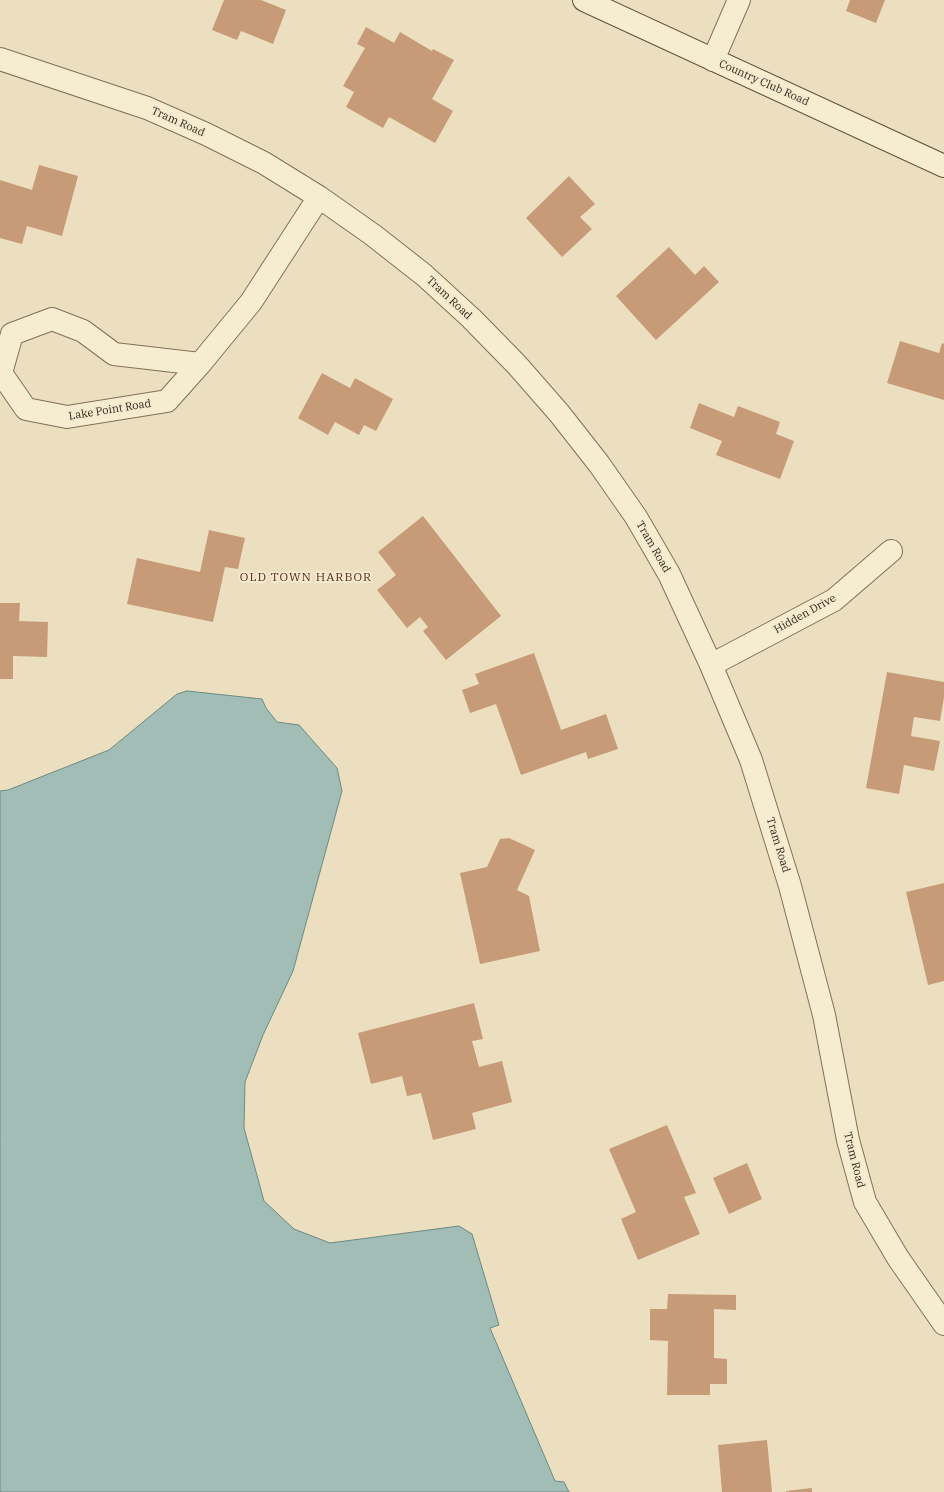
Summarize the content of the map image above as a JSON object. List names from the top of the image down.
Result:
{
  "streets": {
    "street": [
      "Country Club Road",
      "Tram Road",
      "Lake Point Road",
      "Hidden Drive"
    ]
  },
  "crossings": [
    ["Tram Road", "Lake Point Road"],
    ["Tram Road", "Hidden Drive"]
  ],
  "districts": ["OLD TOWN HARBOR"]
}
